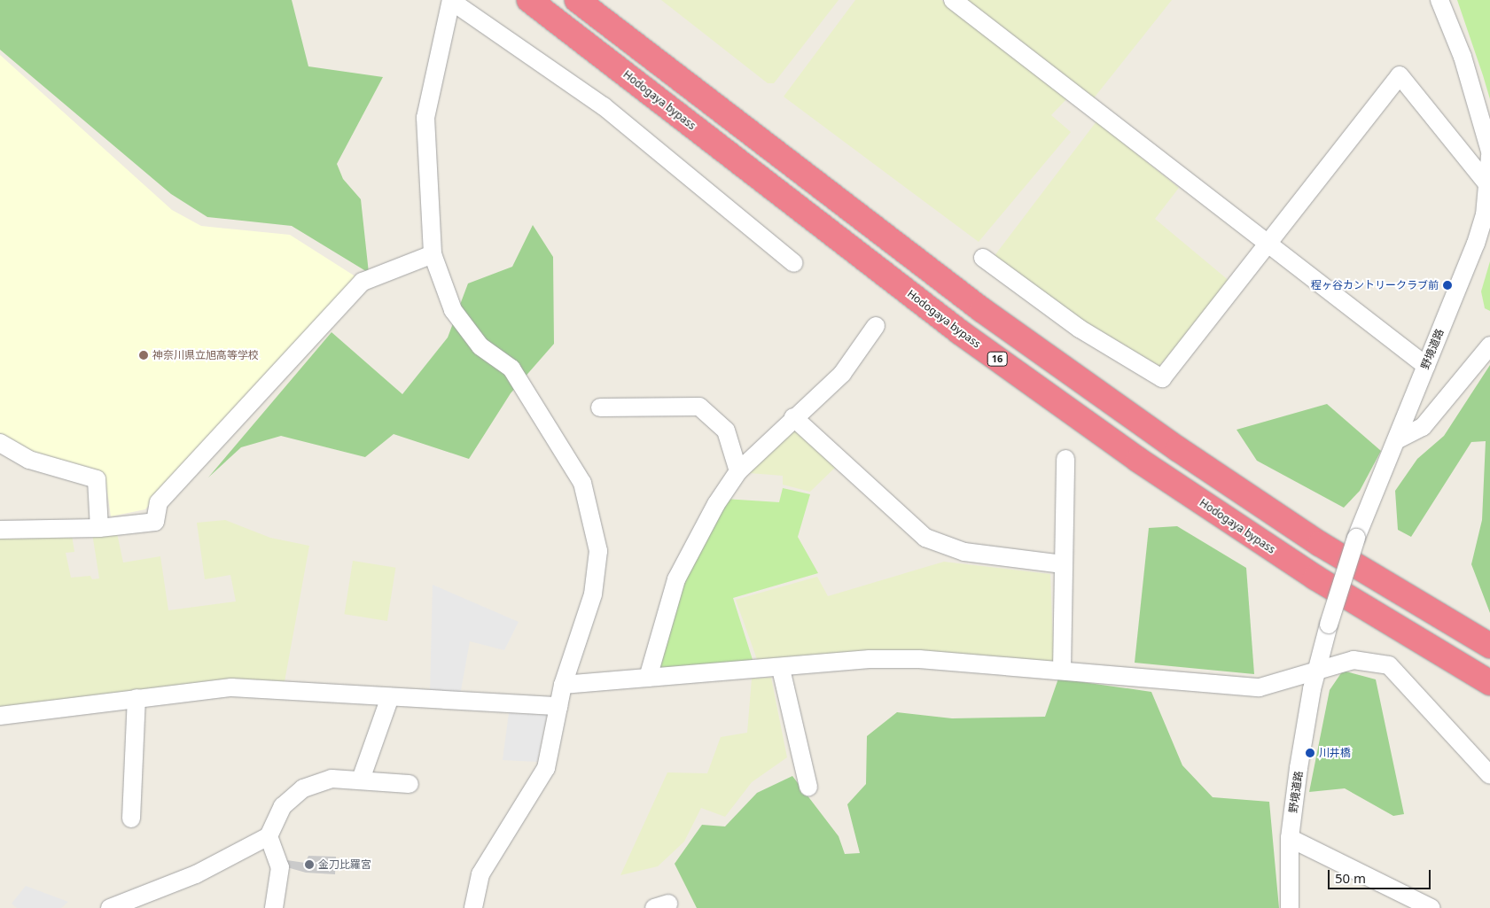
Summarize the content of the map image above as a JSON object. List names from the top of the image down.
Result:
{
  "streets": {
    "highway": ["Hodogaya bypass", "16"],
    "street": ["野境道路"]
  },
  "places": [
    "程ヶ谷カントリークラブ前",
    "神奈川県立旭高等学校",
    "川井橋",
    "金刀比羅宮"
  ],
  "scale_bar": "50 m"
}
